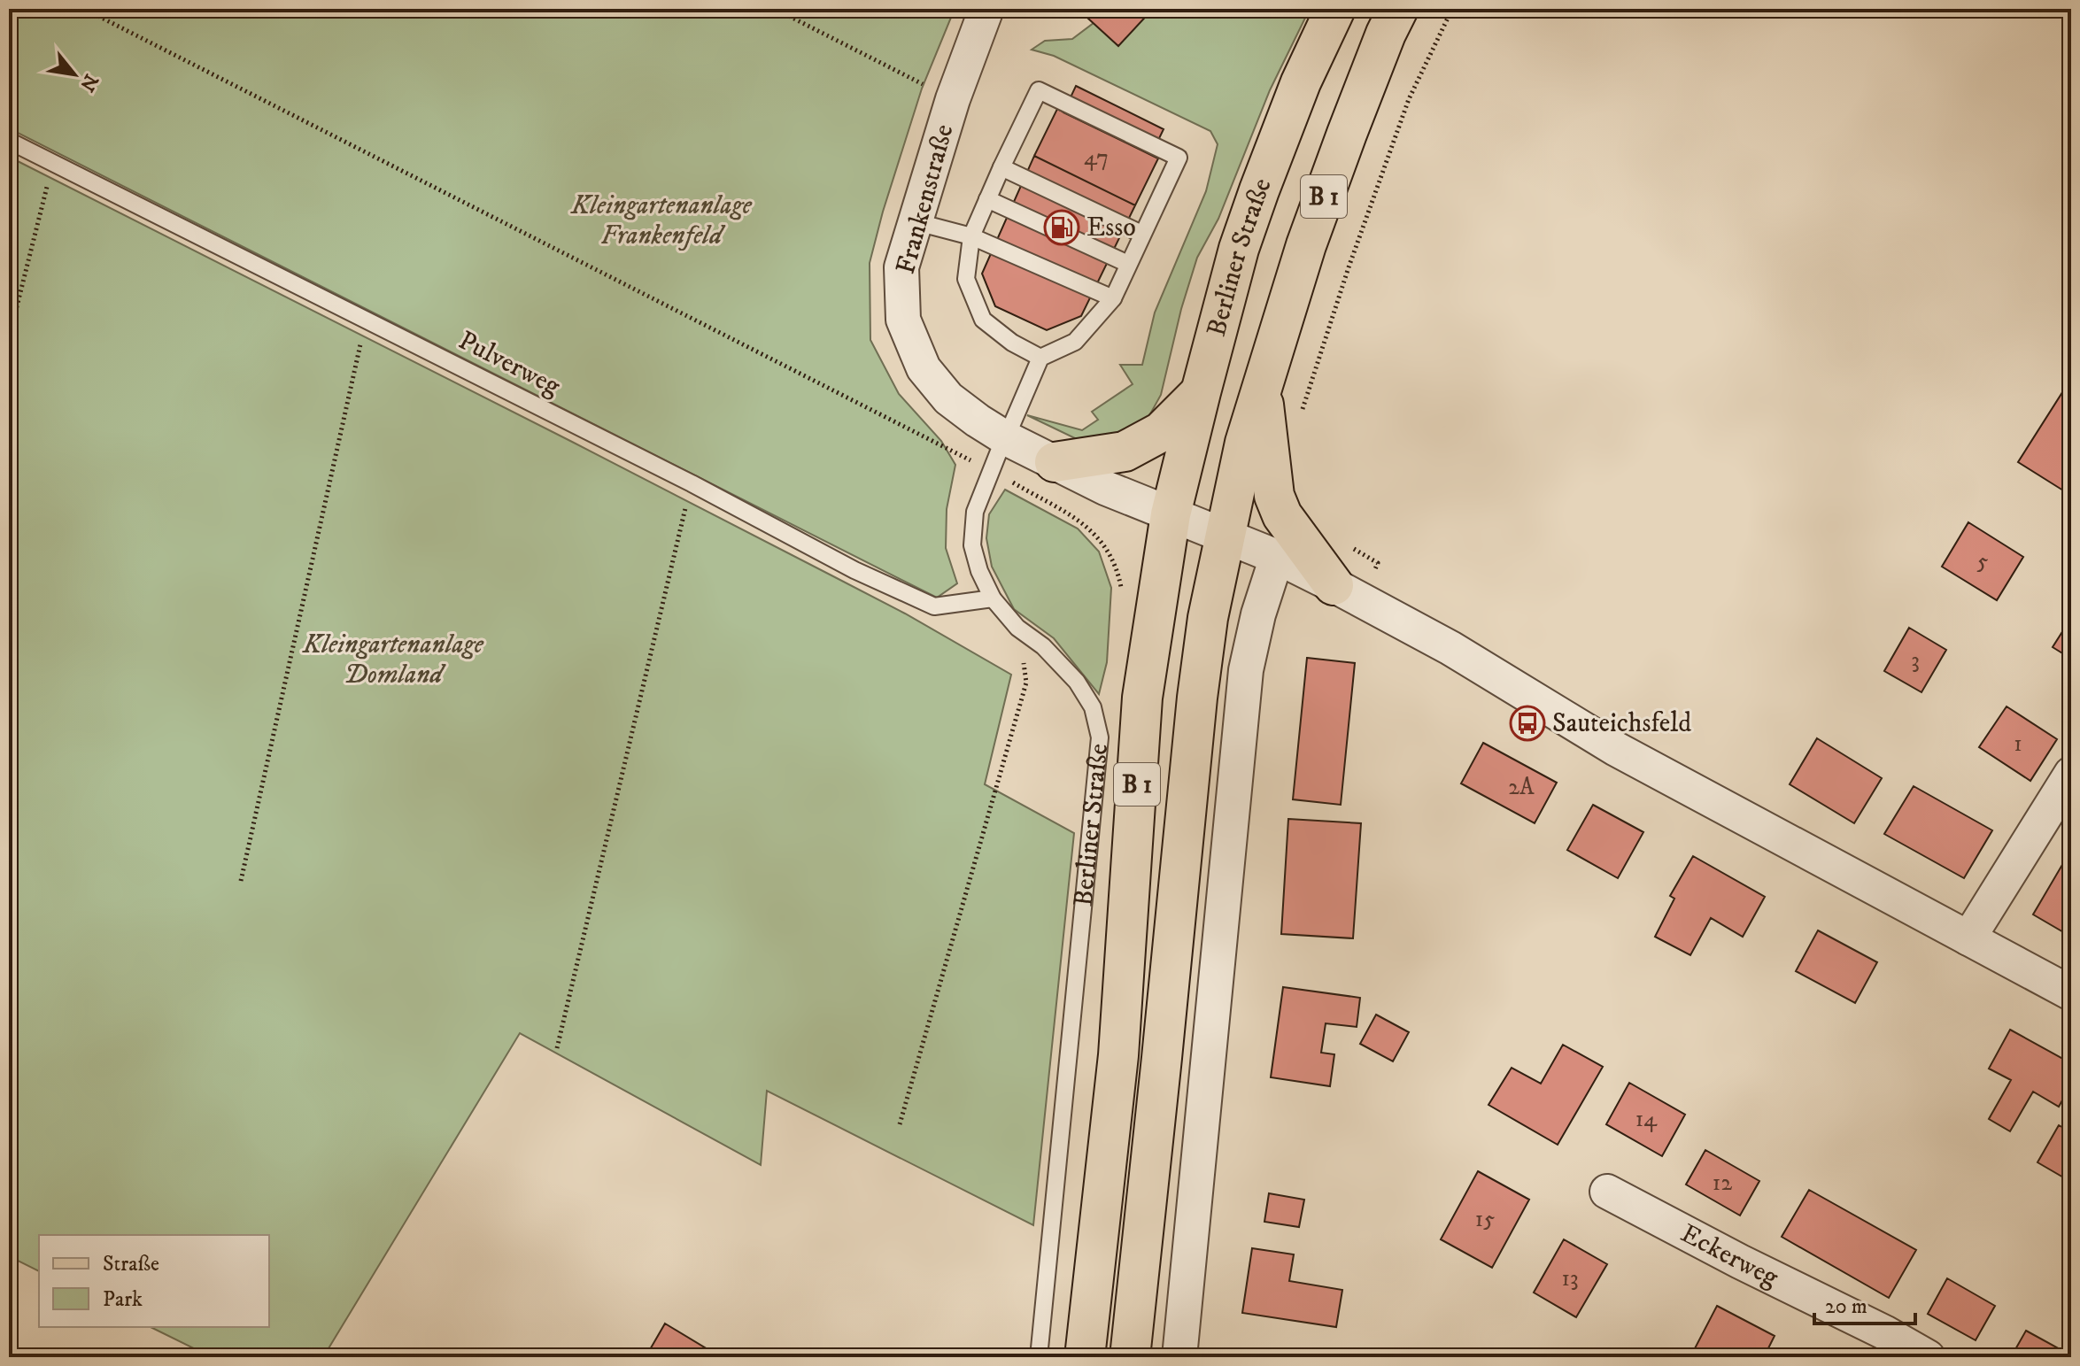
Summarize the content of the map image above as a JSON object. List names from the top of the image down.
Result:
{
  "streets": {
    "main road": ["B 1", "Berliner Straße"],
    "street": ["Frankenstraße", "Eckerweg"],
    "lane": ["Pulverweg"]
  },
  "crossings": [
    ["B 1", "Berliner Straße"],
    ["Frankenstraße", "Berliner Straße"],
    ["Berliner Straße", "Pulverweg"]
  ],
  "parks": ["Kleingartenanlage Frankenfeld", "Kleingartenanlage Domland"],
  "places": {
    "fuel station": ["Esso"],
    "bus stop": ["Sauteichsfeld"]
  },
  "house_numbers": [
    "47",
    "5",
    "3",
    "1",
    "2A",
    "14",
    "12",
    "15",
    "13"
  ],
  "legend": ["Straße", "Park"],
  "scale_bar": "20 m",
  "north": "bottom right"
}
